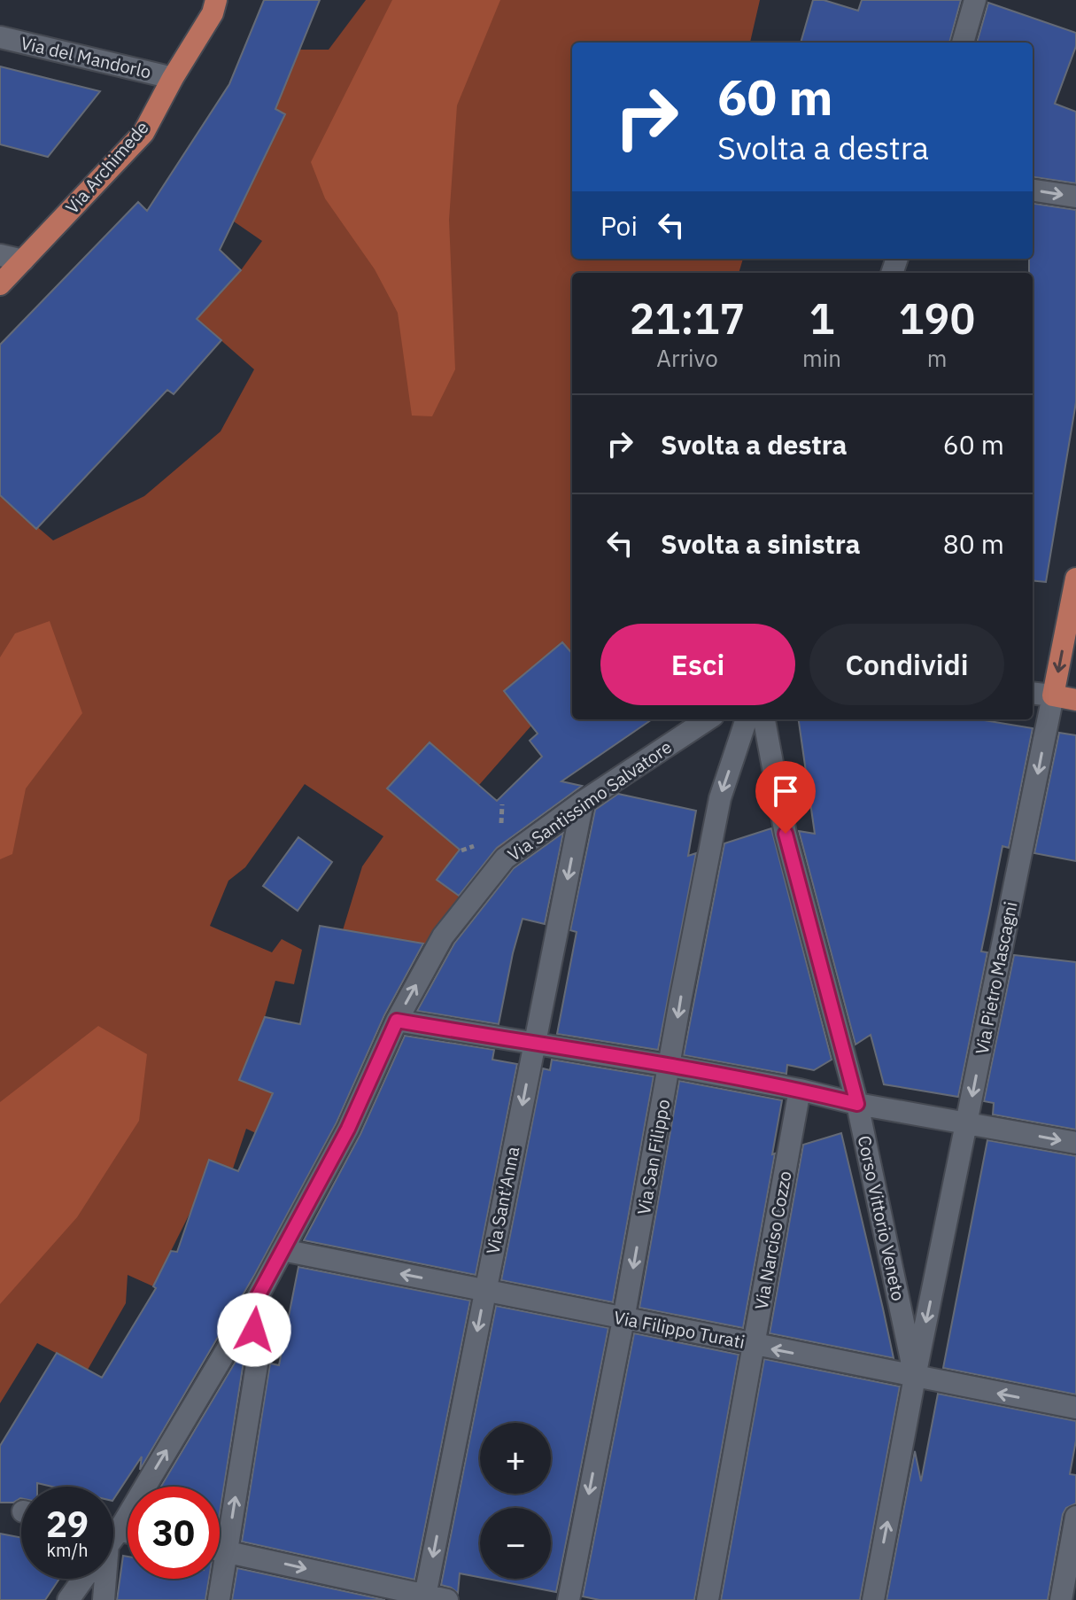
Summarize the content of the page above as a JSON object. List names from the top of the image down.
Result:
{
  "streets": {
    "main road": ["Via Archimede", "Via Pietro Mascagni"],
    "street": [
      "Via del Mandorlo",
      "Via Santissimo Salvatore",
      "Via San Filippo",
      "Via Sant'Anna",
      "Corso Vittorio Veneto",
      "Via Narciso Cozzo",
      "Via Filippo Turati"
    ]
  },
  "crossings": [
    ["Via del Mandorlo", "Via Archimede"],
    ["Via Santissimo Salvatore", "Via Sant'Anna"],
    ["Via Santissimo Salvatore", "Via Filippo Turati"],
    ["Via Pietro Mascagni", "Corso Vittorio Veneto"],
    ["Via Pietro Mascagni", "Via Filippo Turati"],
    ["Via San Filippo", "Via Filippo Turati"],
    ["Via Sant'Anna", "Via Filippo Turati"],
    ["Corso Vittorio Veneto", "Via Filippo Turati"],
    ["Via Narciso Cozzo", "Via Filippo Turati"]
  ],
  "one_way": [
    "Via Santissimo Salvatore",
    "Via Pietro Mascagni",
    "Via San Filippo",
    "Via Sant'Anna",
    "Via Filippo Turati"
  ],
  "page": {
    "turn": ["60 m", "Svolta a destra"],
    "then": "Poi",
    "eta": [
      "21:17",
      "Arrivo",
      "1",
      "min",
      "190",
      "m"
    ],
    "list": [
      {
        "name": "Svolta a destra",
        "value": "60 m"
      },
      {
        "name": "Svolta a sinistra",
        "value": "80 m"
      }
    ],
    "buttons": ["Esci", "Condividi"],
    "map_buttons": ["+", "−"],
    "speed": "29 km/h",
    "limit": "30"
  }
}
